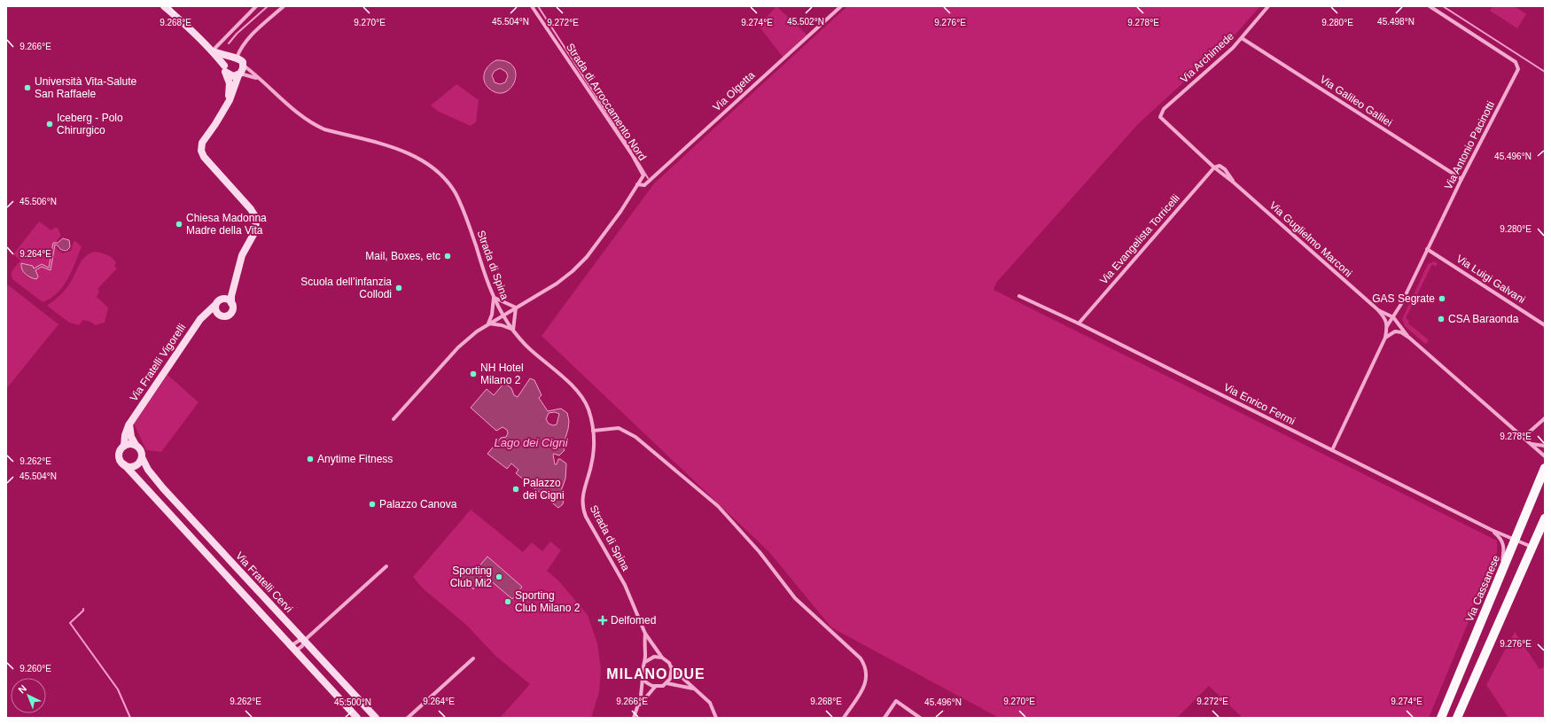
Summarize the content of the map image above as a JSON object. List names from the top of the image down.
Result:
{
  "streets": {
    "main road": ["Via Cassanese"],
    "street": [
      "Via Archimede",
      "Via Olgetta",
      "Via Galileo Galilei",
      "Strada di Arroccamento Nord",
      "Via Antonio Pacinotti",
      "Via Evangelista Torricelli",
      "Via Guglielmo Marconi",
      "Strada di Spina",
      "Via Luigi Galvani",
      "Via Fratelli Vigorelli",
      "Via Enrico Fermi",
      "Via Fratelli Cervi"
    ]
  },
  "crossings": [
    ["Via Archimede", "Via Galileo Galilei"],
    ["Via Archimede", "Via Guglielmo Marconi"],
    ["Via Olgetta", "Strada di Arroccamento Nord"],
    ["Via Galileo Galilei", "Via Antonio Pacinotti"],
    ["Strada di Arroccamento Nord", "Strada di Spina"],
    ["Via Antonio Pacinotti", "Via Guglielmo Marconi"],
    ["Via Antonio Pacinotti", "Via Luigi Galvani"],
    ["Via Evangelista Torricelli", "Via Guglielmo Marconi"],
    ["Via Evangelista Torricelli", "Via Enrico Fermi"],
    ["Via Fratelli Vigorelli", "Via Fratelli Cervi"],
    ["Via Enrico Fermi", "Via Cassanese"]
  ],
  "districts": ["MILANO DUE"],
  "water": ["Lago dei Cigni"],
  "places": {
    "other": [
      "Università Vita-Salute San Raffaele",
      "Iceberg - Polo Chirurgico",
      "Chiesa Madonna Madre della Vita",
      "Mail, Boxes, etc",
      "Scuola dell’infanzia Collodi",
      "GAS Segrate",
      "CSA Baraonda",
      "NH Hotel Milano 2",
      "Anytime Fitness",
      "Palazzo dei Cigni",
      "Palazzo Canova",
      "Sporting Club Mi2",
      "Sporting Club Milano 2"
    ],
    "health": ["Delfomed"]
  },
  "north": "top left",
  "coordinates": [
    "45.504°N",
    "45.502°N",
    "45.498°N",
    "9.268°E",
    "9.270°E",
    "9.272°E",
    "9.274°E",
    "9.278°E",
    "9.280°E",
    "9.276°E",
    "9.266°E",
    "45.496°N",
    "45.506°N",
    "9.264°E",
    "9.262°E",
    "9.260°E",
    "45.500°N"
  ]
}
